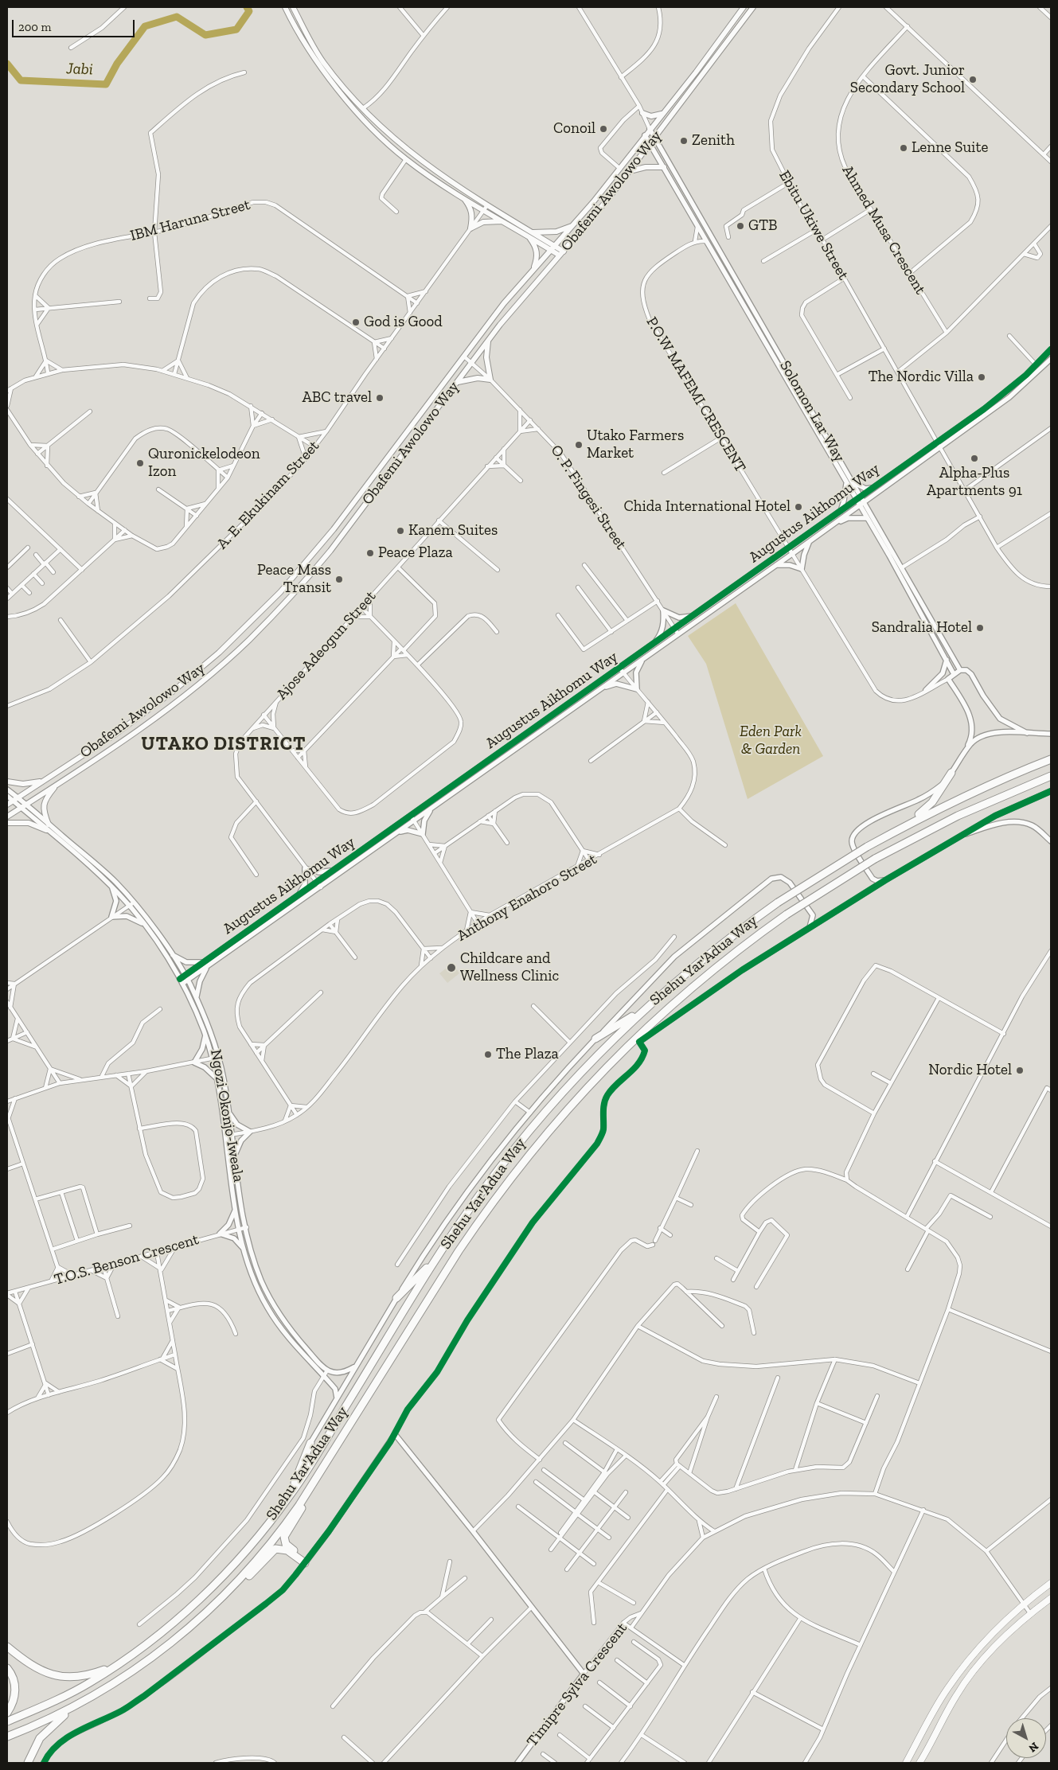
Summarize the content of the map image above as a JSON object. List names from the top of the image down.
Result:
{
  "streets": {
    "highway": ["Shehu Yar'Adua Way"],
    "main road": ["Obafemi Awolowo Way"],
    "street": [
      "IBM Haruna Street",
      "Ebitu Ukiwe Street",
      "Ahmed Musa Crescent",
      "P.O.W MAFEMI CRESCENT",
      "Solomon Lar Way",
      "A. E. Ekukinam Street",
      "O. P. Fingesi Street",
      "Augustus Aikhomu Way",
      "Ajose Adeogun Street",
      "Anthony Enahoro Street",
      "Ngozi Okonjo-Iweala",
      "T.O.S. Benson Crescent",
      "Timipre Sylva Crescent"
    ]
  },
  "crossings": [
    ["Obafemi Awolowo Way", "Solomon Lar Way"],
    ["Obafemi Awolowo Way", "O. P. Fingesi Street"],
    ["Obafemi Awolowo Way", "Ngozi Okonjo-Iweala"],
    ["IBM Haruna Street", "A. E. Ekukinam Street"],
    ["Ebitu Ukiwe Street", "Augustus Aikhomu Way"],
    ["P.O.W MAFEMI CRESCENT", "Solomon Lar Way"],
    ["P.O.W MAFEMI CRESCENT", "Augustus Aikhomu Way"],
    ["Solomon Lar Way", "Augustus Aikhomu Way"],
    ["O. P. Fingesi Street", "Augustus Aikhomu Way"],
    ["O. P. Fingesi Street", "Ajose Adeogun Street"],
    ["Augustus Aikhomu Way", "Ajose Adeogun Street"],
    ["Augustus Aikhomu Way", "Anthony Enahoro Street"],
    ["Augustus Aikhomu Way", "Ngozi Okonjo-Iweala"],
    ["Anthony Enahoro Street", "Ngozi Okonjo-Iweala"],
    ["Ngozi Okonjo-Iweala", "T.O.S. Benson Crescent"]
  ],
  "districts": ["UTAKO DISTRICT"],
  "water": ["Jabi"],
  "parks": ["Eden Park & Garden"],
  "places": [
    "Govt. Junior Secondary School",
    "Conoil",
    "Zenith",
    "Lenne Suite",
    "GTB",
    "God is Good",
    "The Nordic Villa",
    "ABC travel",
    "Utako Farmers Market",
    "Alpha-Plus Apartments 91",
    "Quronickelodeon Izon",
    "Chida International Hotel",
    "Kanem Suites",
    "Peace Plaza",
    "Peace Mass Transit",
    "Sandralia Hotel",
    "Childcare and Wellness Clinic",
    "The Plaza",
    "Nordic Hotel"
  ],
  "scale_bar": "200 m",
  "north": "bottom right"
}
